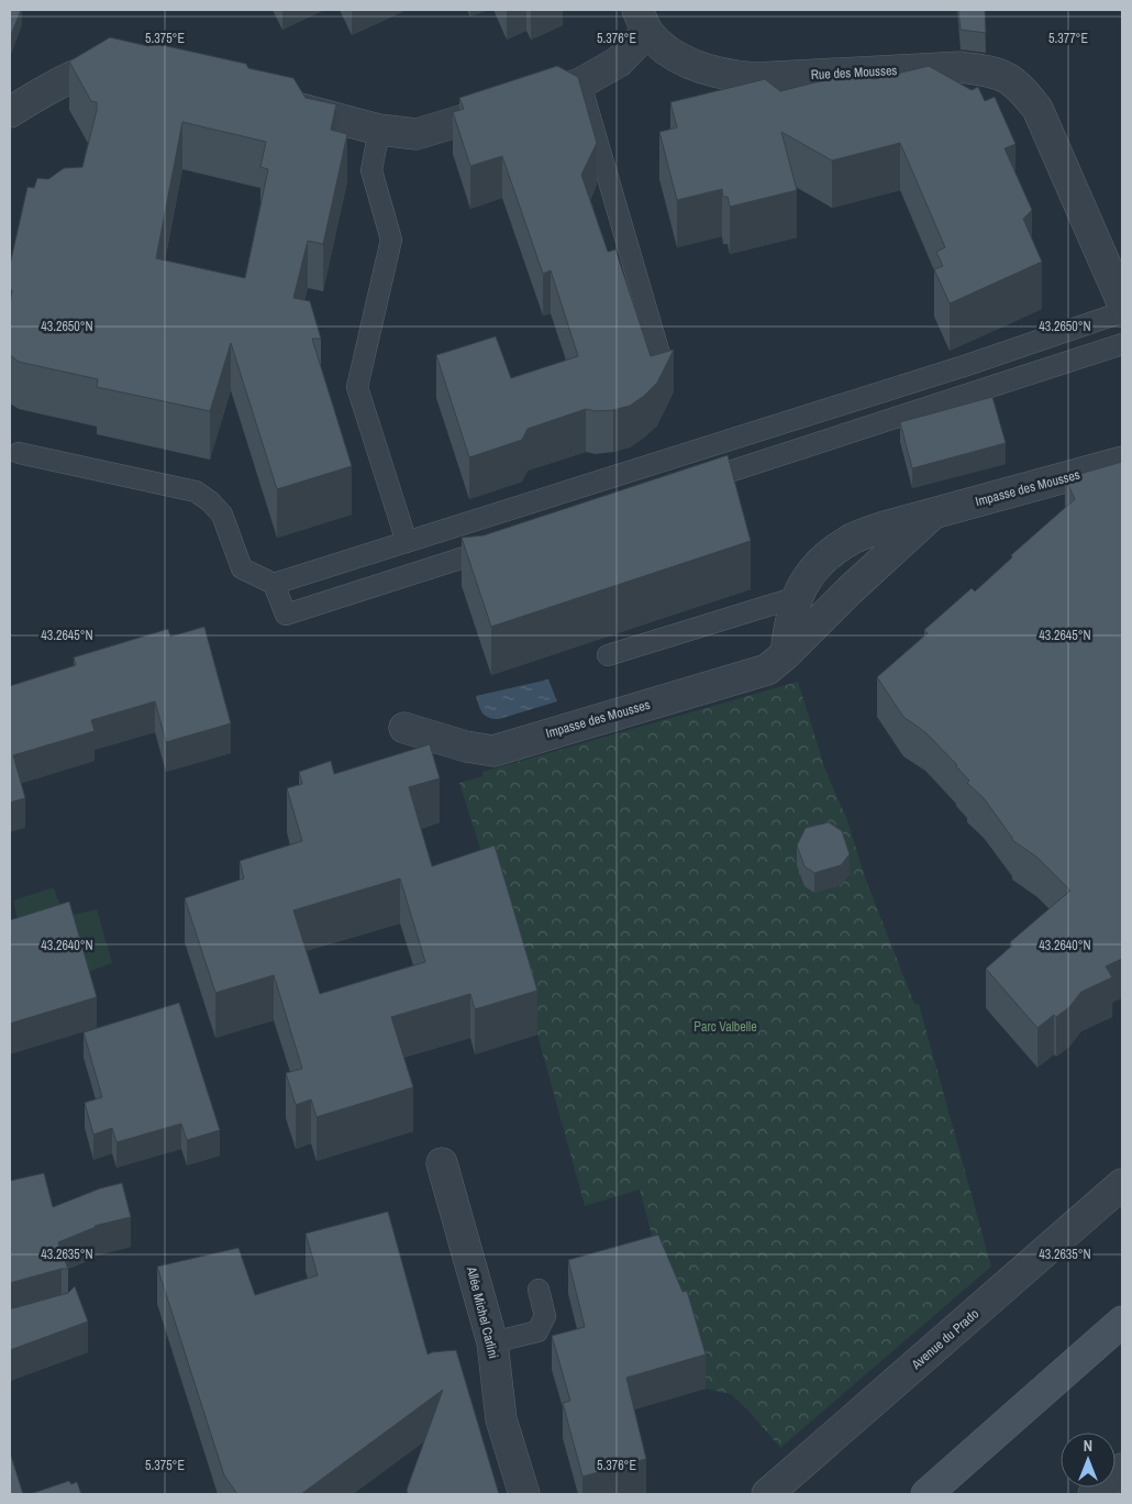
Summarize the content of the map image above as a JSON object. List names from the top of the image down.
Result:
{
  "streets": {
    "street": [
      "Rue des Mousses",
      "Impasse des Mousses",
      "Allée Michel Carlini",
      "Avenue du Prado"
    ]
  },
  "parks": ["Parc Valbelle"],
  "north": "top",
  "coordinates": [
    "5.375°E",
    "5.376°E",
    "5.377°E",
    "43.2650°N",
    "43.2645°N",
    "43.2640°N",
    "43.2635°N"
  ]
}
